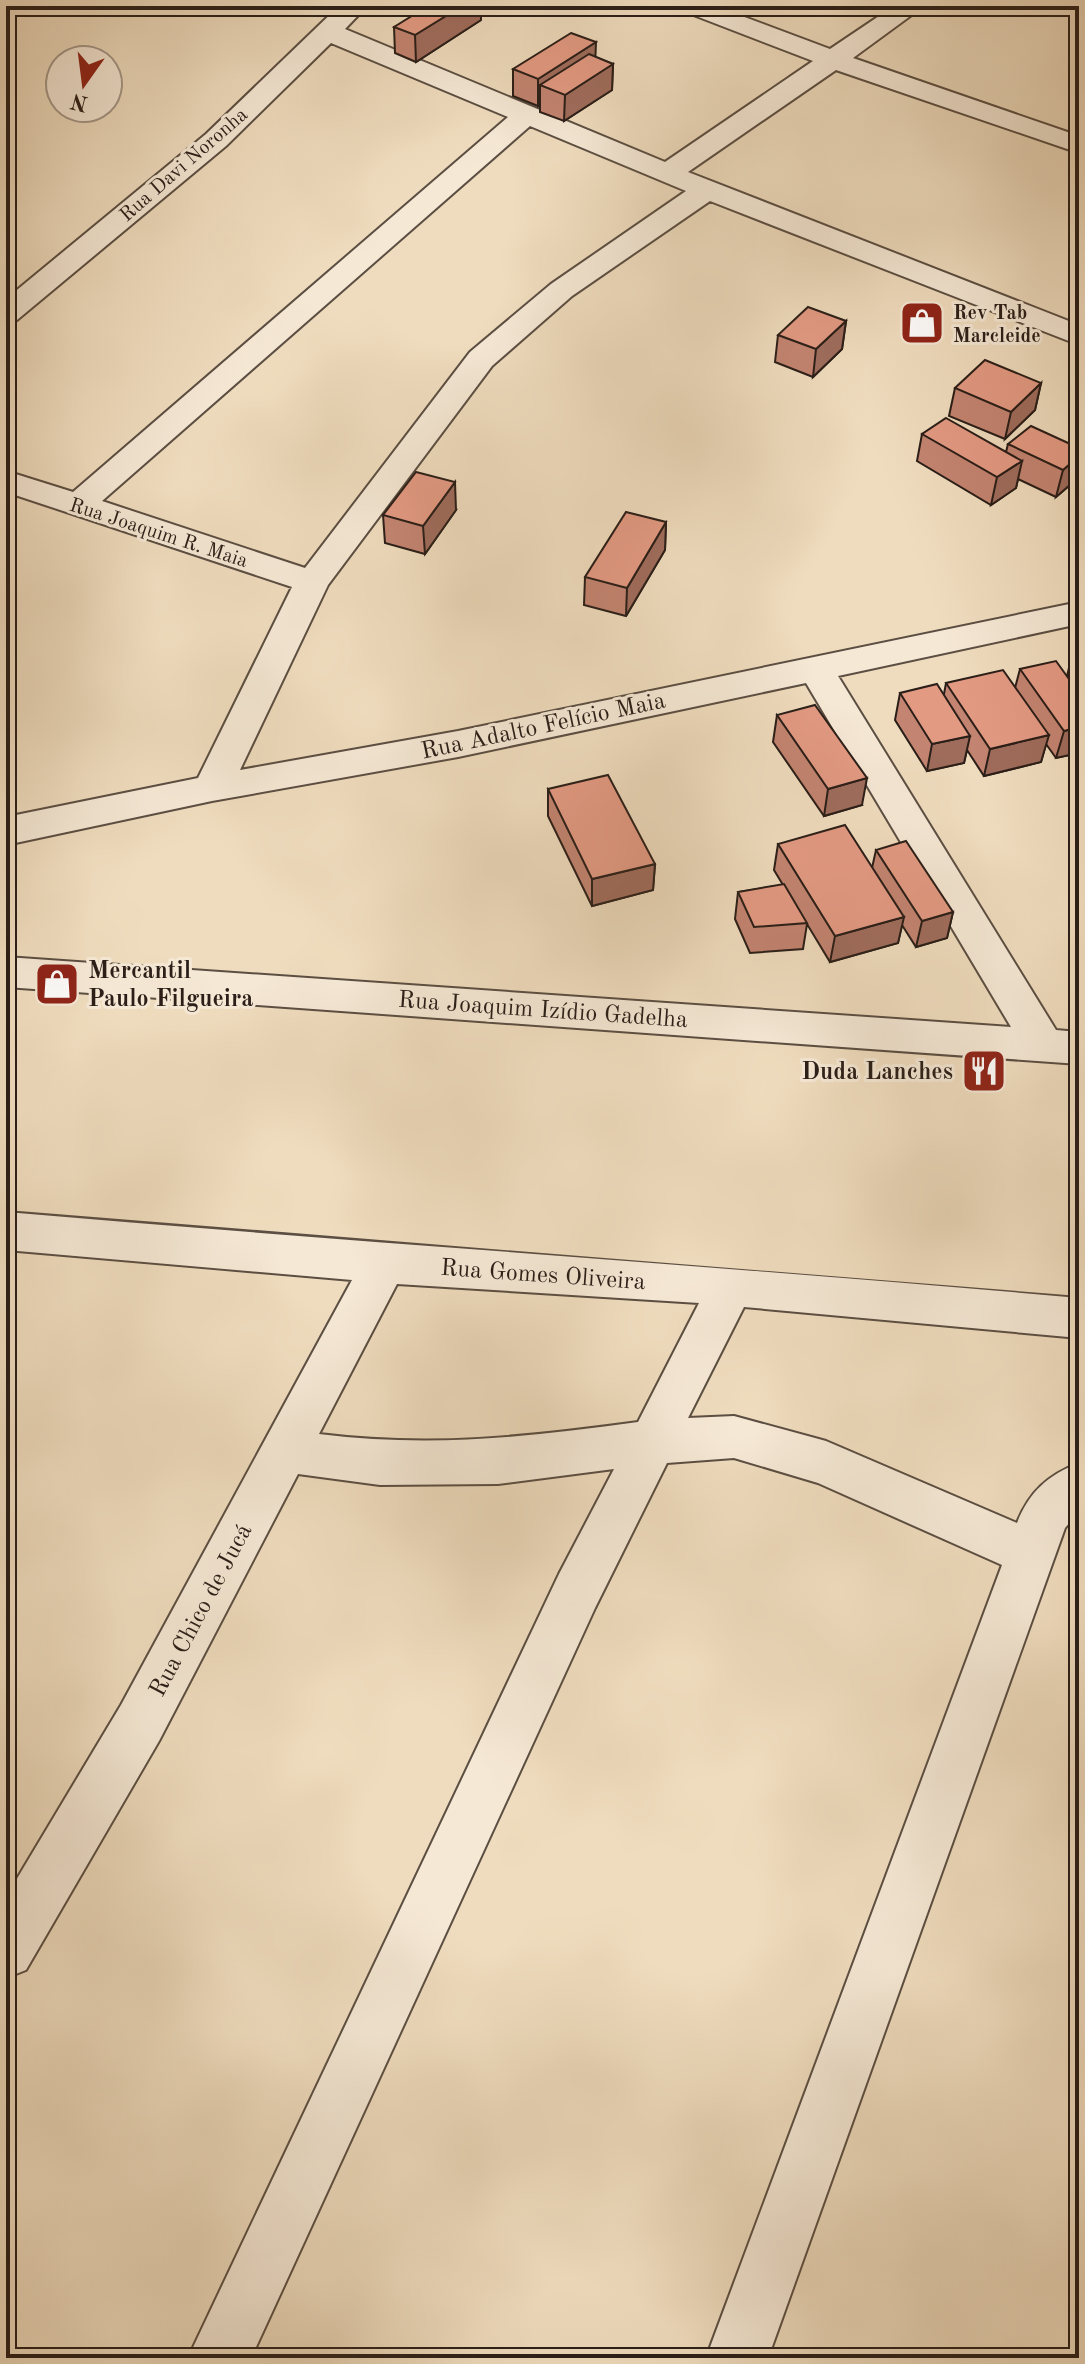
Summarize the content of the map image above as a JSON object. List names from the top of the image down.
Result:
{
  "streets": {
    "street": [
      "Rua Davi Noronha",
      "Rua Joaquim R. Maia",
      "Rua Adalto Felício Maia",
      "Rua Joaquim Izídio Gadelha",
      "Rua Gomes Oliveira",
      "Rua Chico de Jucá"
    ]
  },
  "crossings": [
    ["Rua Gomes Oliveira", "Rua Chico de Jucá"]
  ],
  "places": {
    "shop": ["Rev Tab Marcleide", "Mercantil Paulo Filgueira"],
    "restaurant": ["Duda Lanches"]
  },
  "north": "bottom"
}
